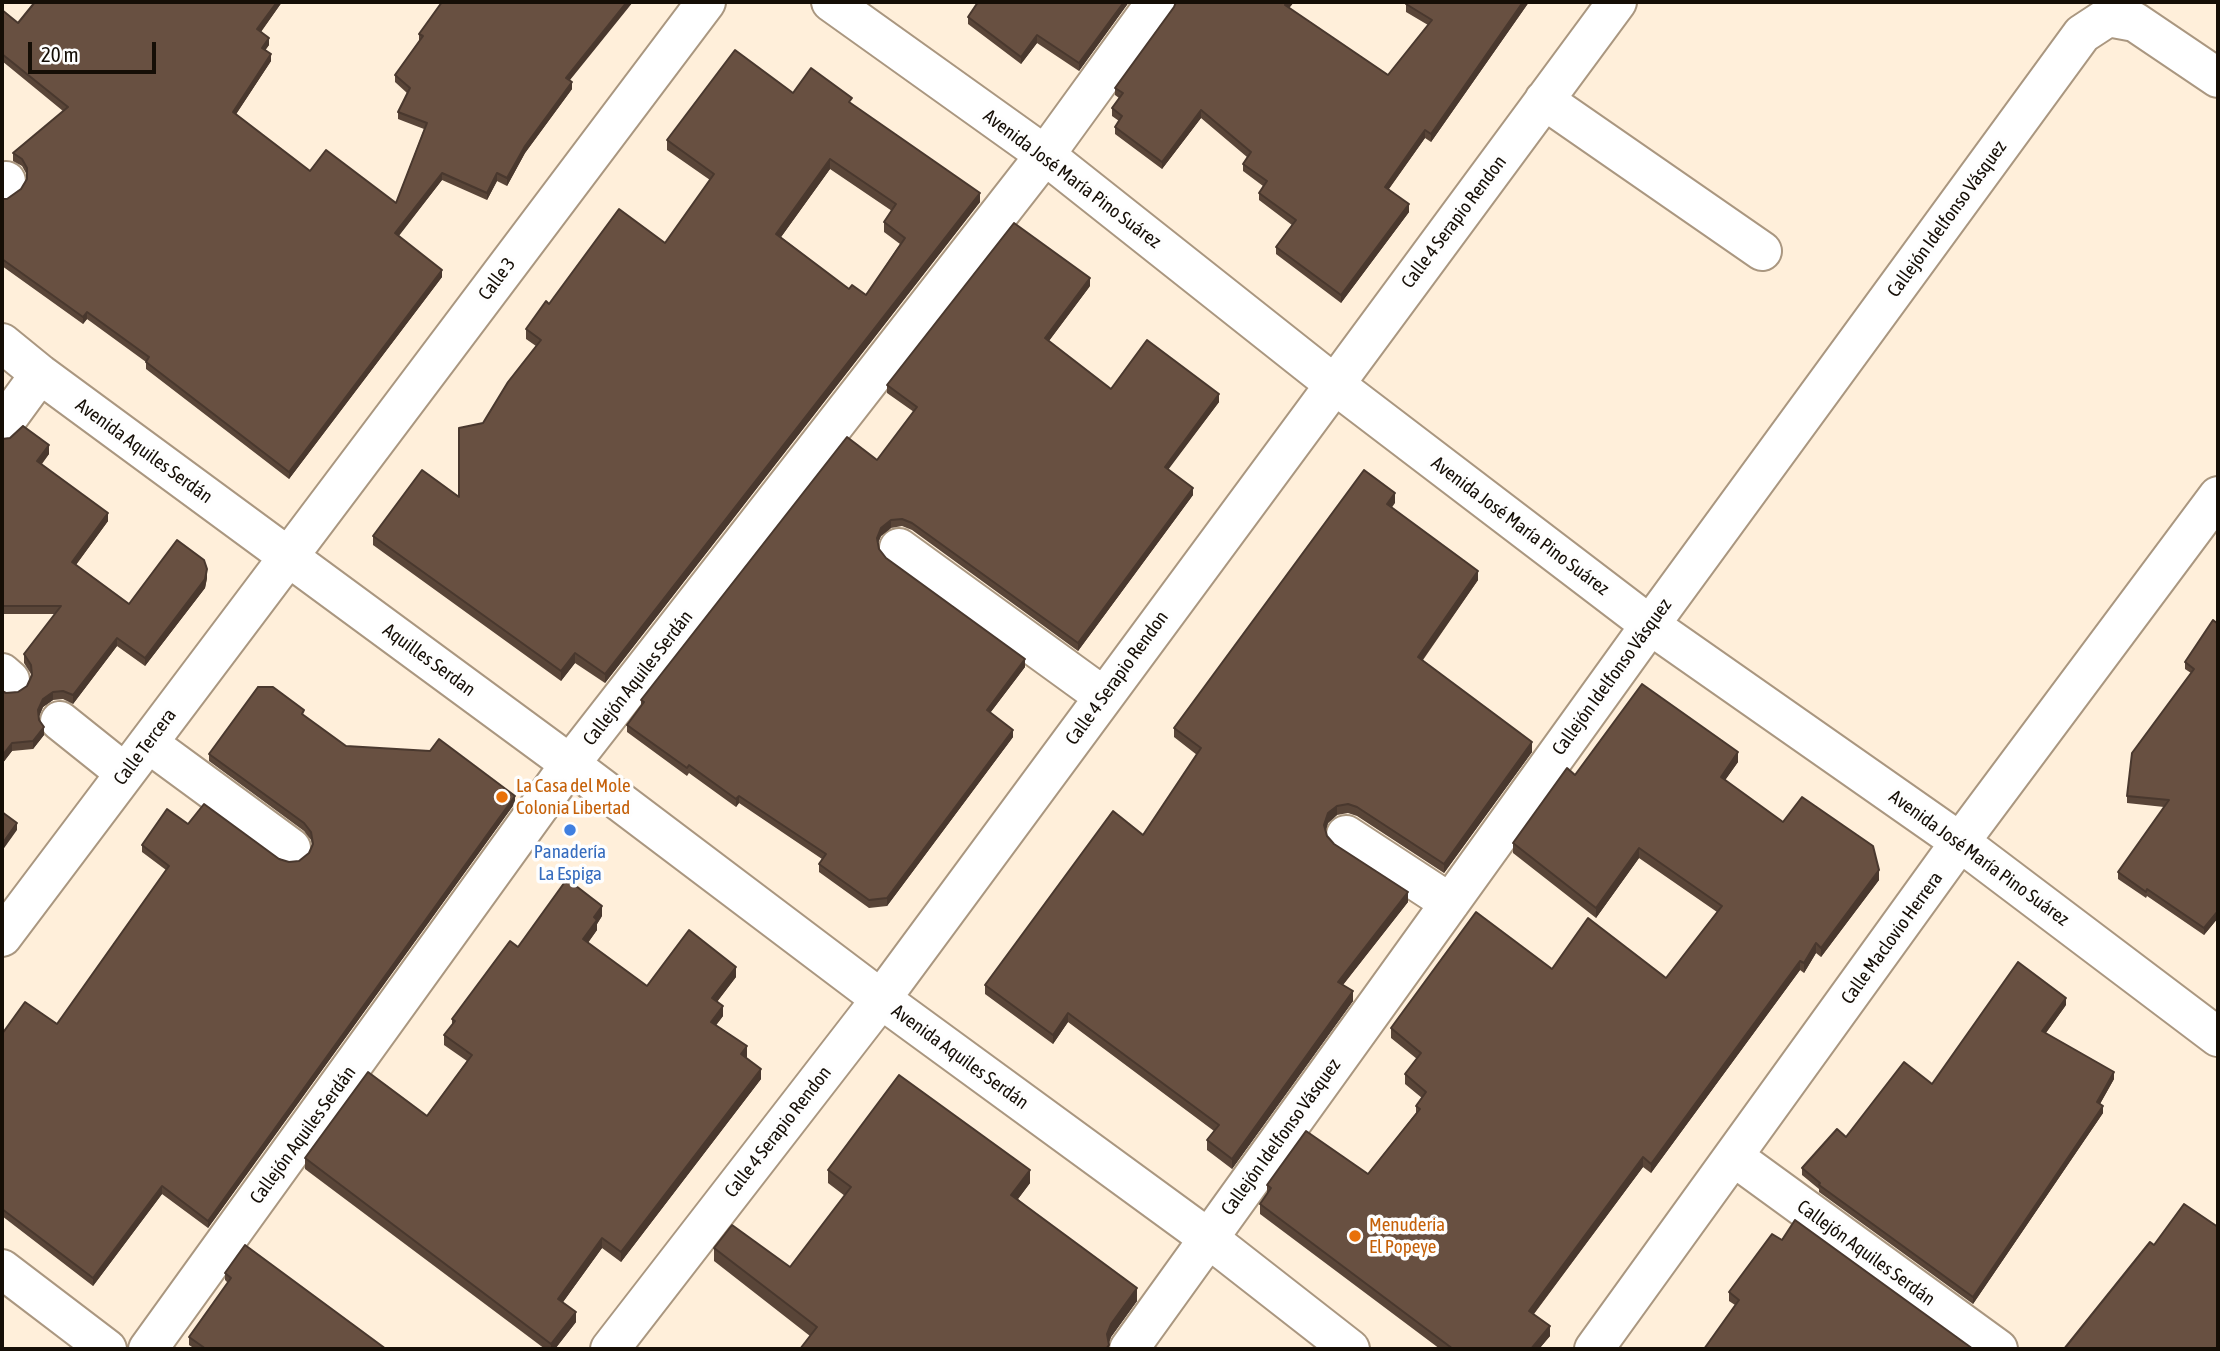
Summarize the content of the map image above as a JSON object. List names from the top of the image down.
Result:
{
  "streets": {
    "street": [
      "Avenida José María Pino Suárez",
      "Callejón Idelfonso Vásquez",
      "Calle 4 Serapio Rendon",
      "Calle 3",
      "Avenida Aquiles Serdán",
      "Aquilles Serdan",
      "Callejón Aquiles Serdán",
      "Calle Tercera",
      "Calle Maclovio Herrera"
    ]
  },
  "crossings": [
    ["Avenida José María Pino Suárez", "Callejón Idelfonso Vásquez"],
    ["Avenida José María Pino Suárez", "Calle 4 Serapio Rendon"],
    ["Avenida José María Pino Suárez", "Callejón Aquiles Serdán"],
    ["Avenida José María Pino Suárez", "Calle Maclovio Herrera"],
    ["Callejón Idelfonso Vásquez", "Avenida Aquiles Serdán"],
    ["Calle 4 Serapio Rendon", "Avenida Aquiles Serdán"],
    ["Calle 3", "Avenida Aquiles Serdán"],
    ["Calle 3", "Aquilles Serdan"],
    ["Calle 3", "Calle Tercera"],
    ["Avenida Aquiles Serdán", "Aquilles Serdan"],
    ["Avenida Aquiles Serdán", "Callejón Aquiles Serdán"],
    ["Avenida Aquiles Serdán", "Calle Tercera"],
    ["Aquilles Serdan", "Callejón Aquiles Serdán"],
    ["Aquilles Serdan", "Calle Tercera"],
    ["Callejón Aquiles Serdán", "Calle Maclovio Herrera"]
  ],
  "places": ["La Casa del Mole Colonia Libertad", "Panadería La Espiga", "Menuderia El Popeye"],
  "scale_bar": "20 m"
}
